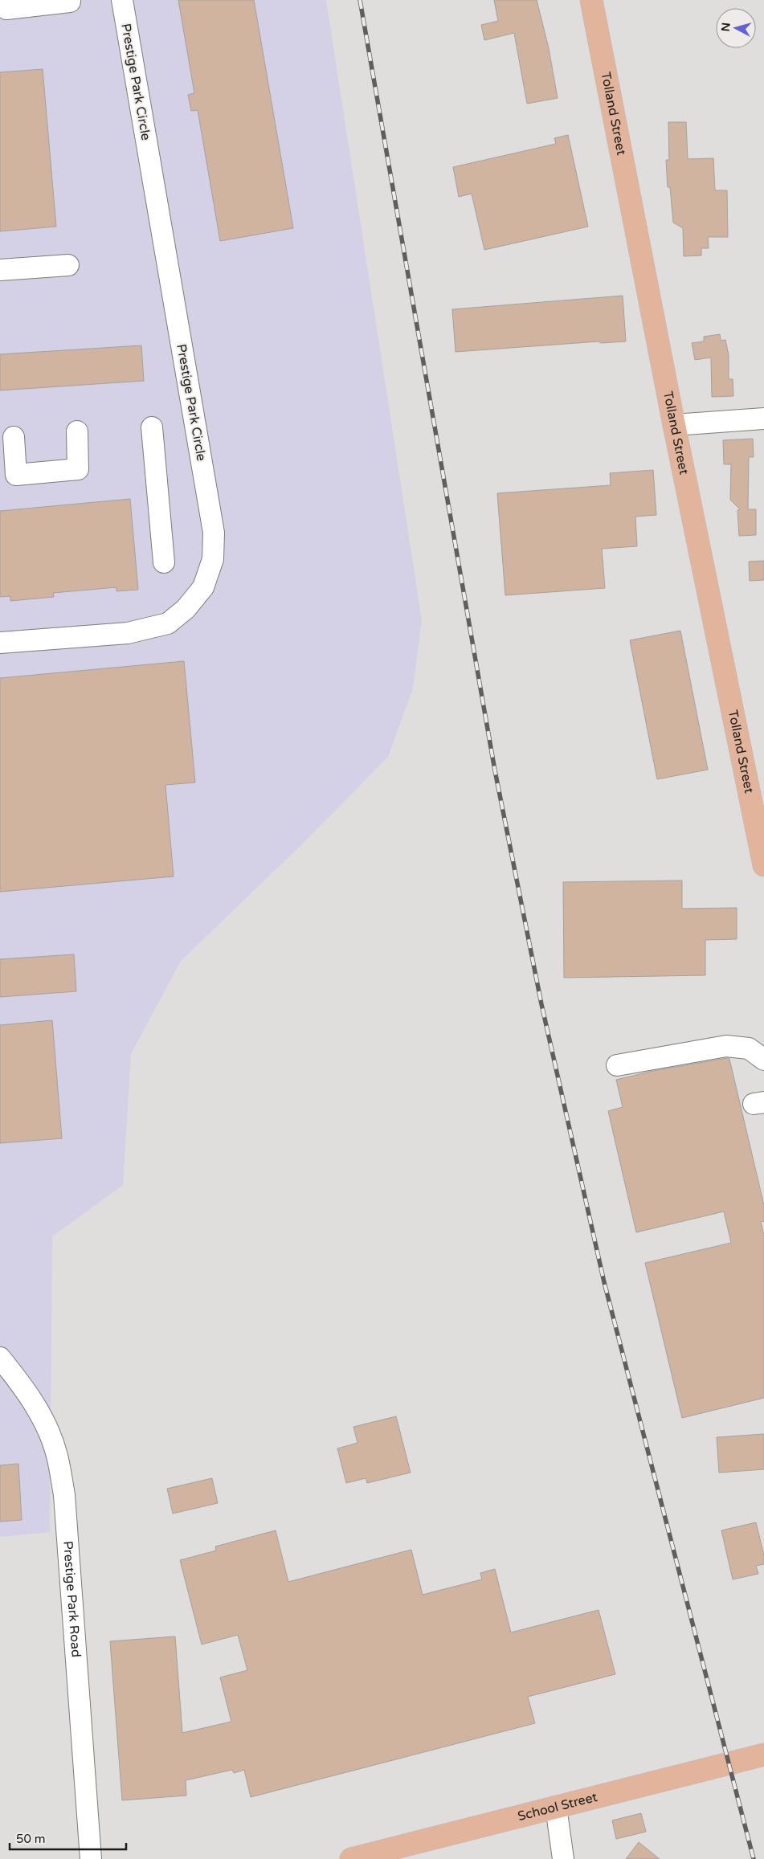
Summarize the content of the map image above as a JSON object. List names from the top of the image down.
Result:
{
  "streets": {
    "main road": ["Tolland Street", "School Street"],
    "street": ["Prestige Park Circle", "Prestige Park Road"]
  },
  "scale_bar": "50 m",
  "north": "left"
}
